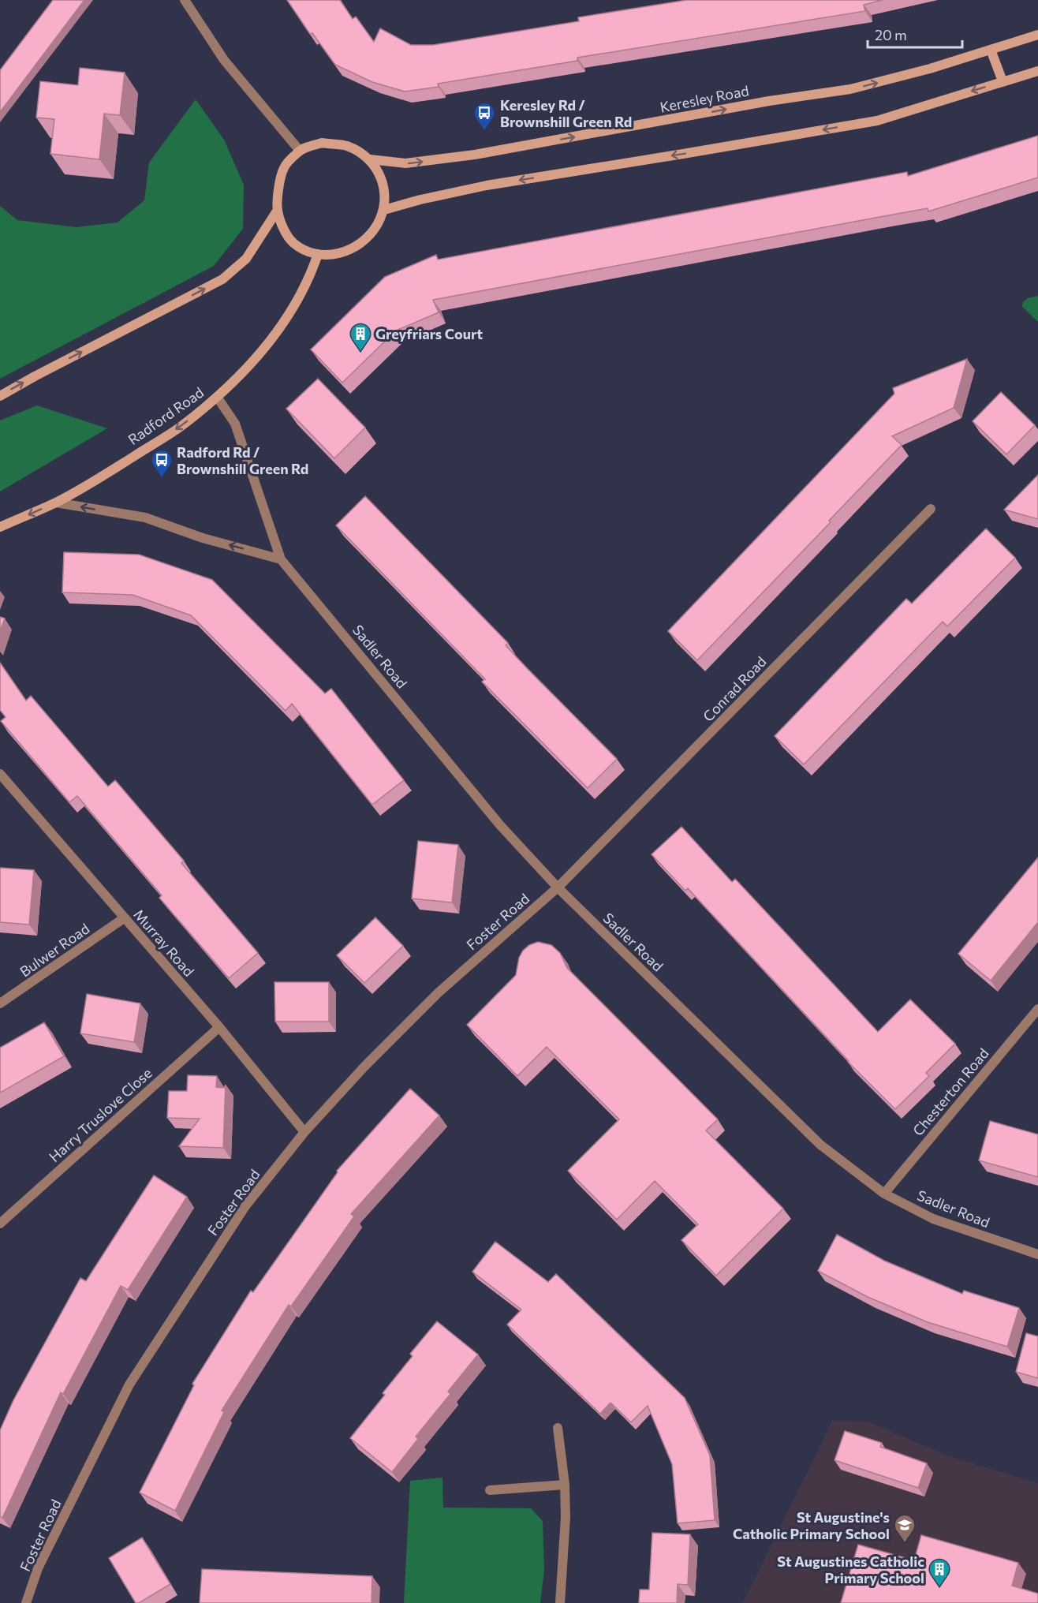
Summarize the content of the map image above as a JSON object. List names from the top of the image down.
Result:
{
  "streets": {
    "main road": ["Keresley Road", "Radford Road"],
    "street": [
      "Sadler Road",
      "Conrad Road",
      "Foster Road",
      "Murray Road",
      "Bulwer Road",
      "Chesterton Road",
      "Harry Truslove Close"
    ]
  },
  "crossings": [
    ["Keresley Road", "Radford Road"],
    ["Radford Road", "Sadler Road"],
    ["Sadler Road", "Conrad Road"],
    ["Sadler Road", "Foster Road"],
    ["Sadler Road", "Chesterton Road"],
    ["Conrad Road", "Foster Road"],
    ["Foster Road", "Murray Road"],
    ["Murray Road", "Bulwer Road"],
    ["Murray Road", "Harry Truslove Close"]
  ],
  "one_way": ["Radford Road"],
  "places": {
    "bus stop": ["Keresley Rd / Brownshill Green Rd", "Radford Rd / Brownshill Green Rd"],
    "building": ["Greyfriars Court", "St Augustines Catholic Primary School"],
    "school or university": ["St Augustine's Catholic Primary School"]
  },
  "scale_bar": "20 m"
}
